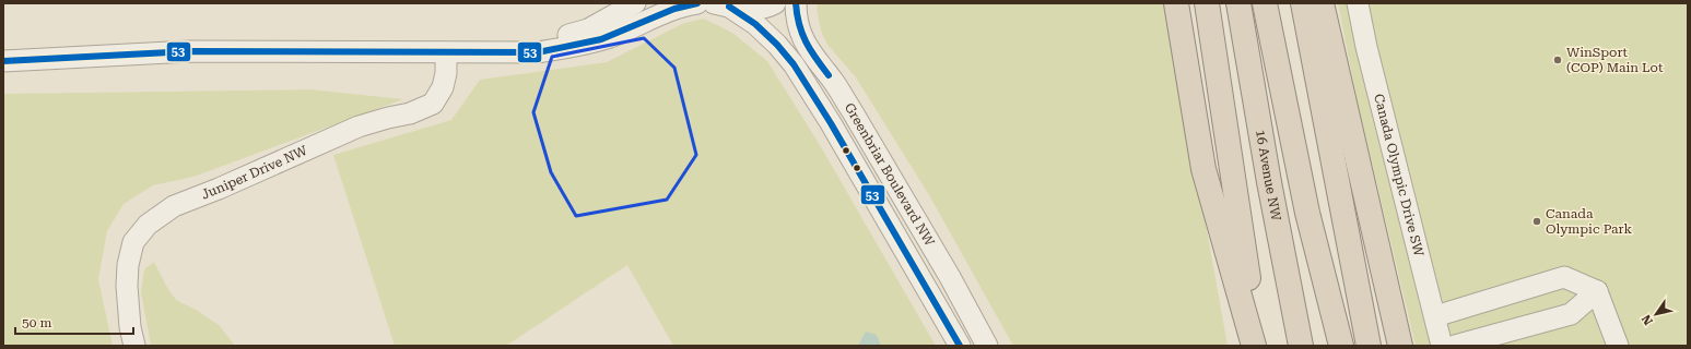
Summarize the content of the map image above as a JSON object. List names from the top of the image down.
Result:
{
  "streets": {
    "highway": ["16 Avenue NW"],
    "street": ["Juniper Drive NW", "Greenbriar Boulevard NW", "Canada Olympic Drive SW"]
  },
  "places": ["WinSport (COP) Main Lot", "Canada Olympic Park"],
  "lines": ["transit line 53"],
  "scale_bar": "50 m",
  "north": "bottom left"
}
